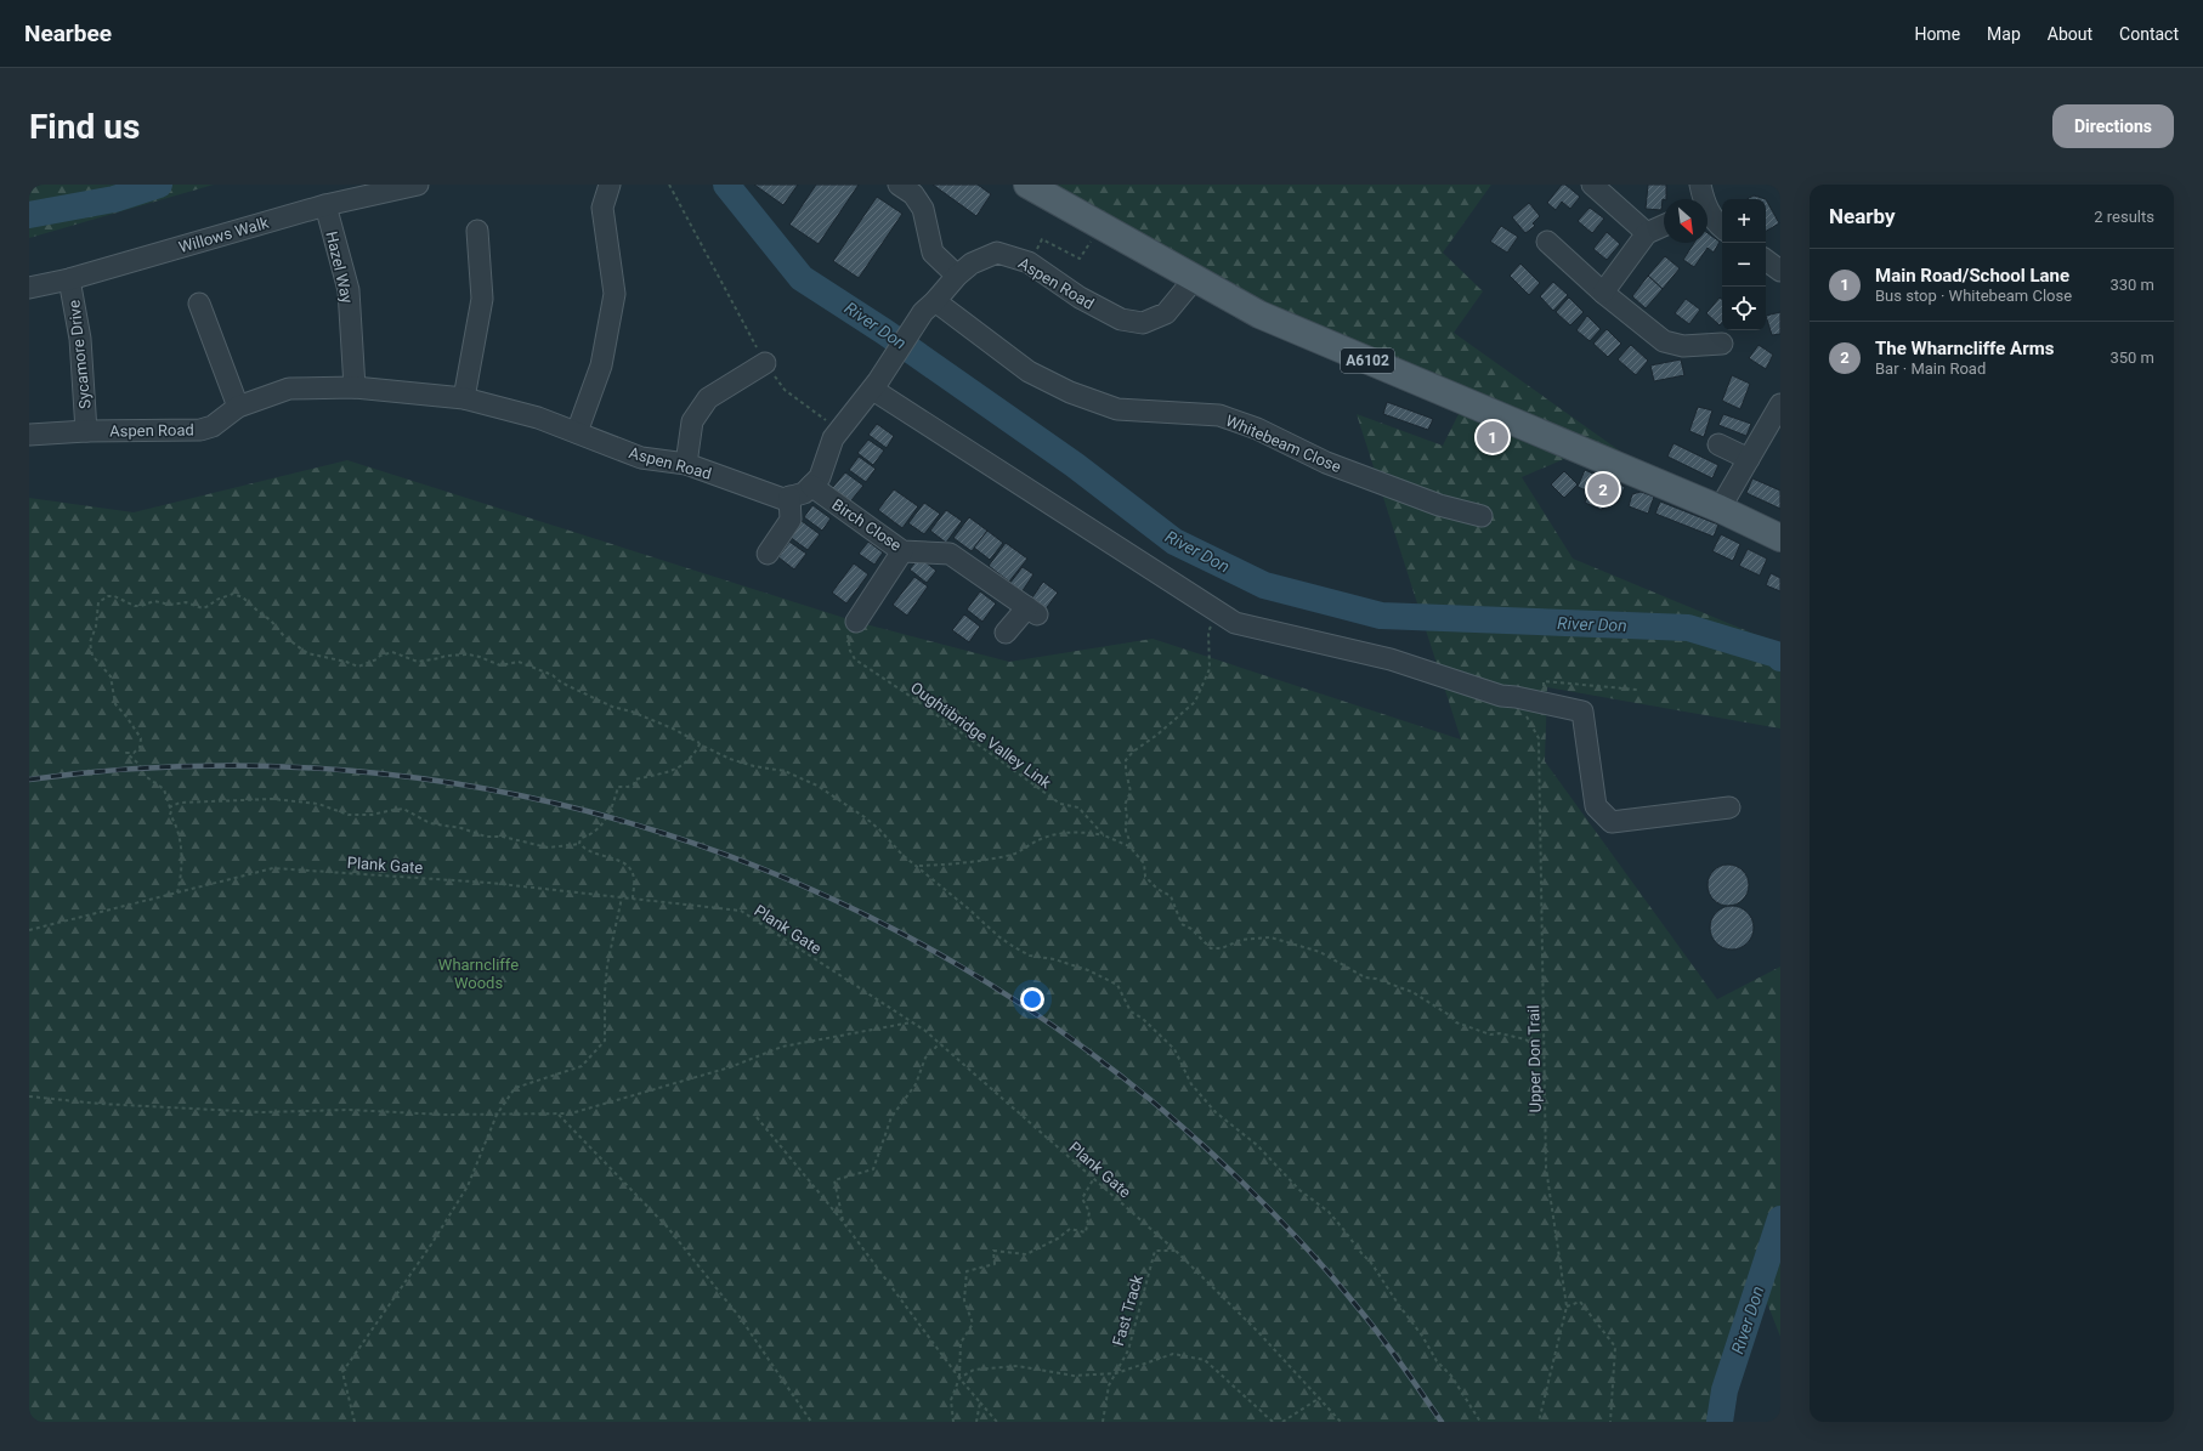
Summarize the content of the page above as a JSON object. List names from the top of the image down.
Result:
{
  "streets": {
    "main road": ["A6102"],
    "street": [
      "Willows Walk",
      "Hazel Way",
      "Aspen Road",
      "Sycamore Drive",
      "Whitebeam Close",
      "Birch Close"
    ],
    "path": [
      "Oughtibridge Valley Link",
      "Plank Gate",
      "Upper Don Trail",
      "Fast Track"
    ]
  },
  "crossings": [
    ["Willows Walk", "Hazel Way"],
    ["Willows Walk", "Sycamore Drive"],
    ["Hazel Way", "Aspen Road"],
    ["Aspen Road", "Sycamore Drive"],
    ["Aspen Road", "A6102"],
    ["Aspen Road", "Whitebeam Close"],
    ["Aspen Road", "Birch Close"],
    ["Plank Gate", "Fast Track"]
  ],
  "water": ["River Don"],
  "parks": ["Wharncliffe Woods"],
  "north": "bottom right",
  "page": {
    "header": "Nearbee",
    "nav": [
      "Home",
      "Map",
      "About",
      "Contact"
    ],
    "buttons": "Directions",
    "title": "Find us",
    "heading": ["Nearby", "2 results"],
    "map_buttons": ["+", "−"],
    "list": [
      {
        "mark": "1",
        "name": "Main Road/School Lane",
        "note": "Bus stop · Whitebeam Close",
        "value": "330 m"
      },
      {
        "mark": "2",
        "name": "The Wharncliffe Arms",
        "note": "Bar · Main Road",
        "value": "350 m"
      }
    ],
    "pins": ["1", "2"]
  }
}
